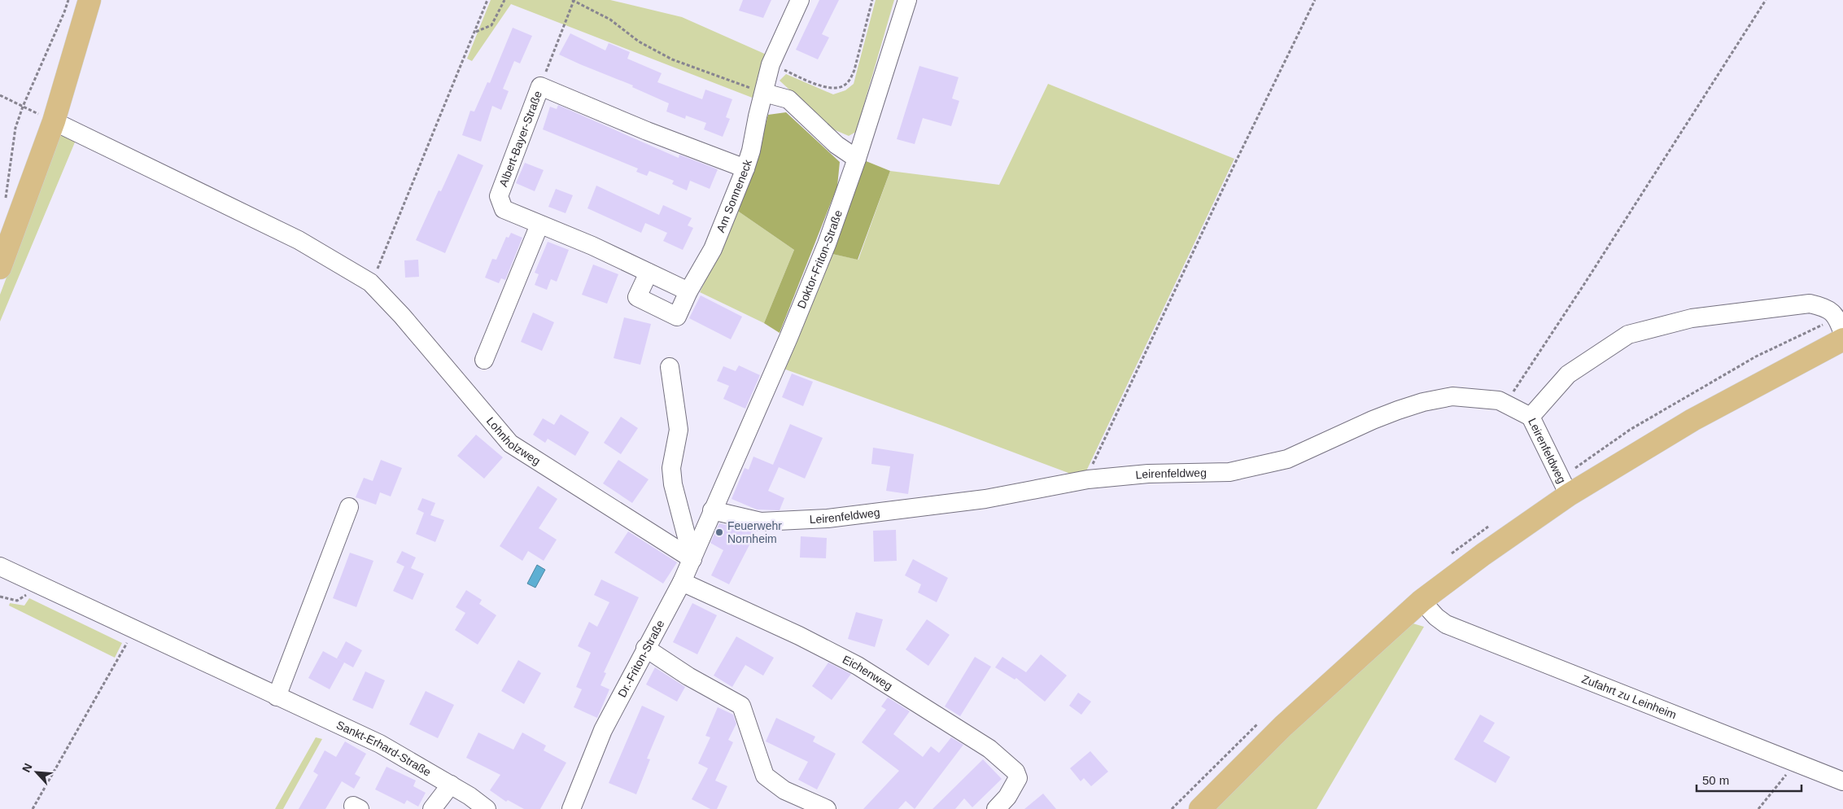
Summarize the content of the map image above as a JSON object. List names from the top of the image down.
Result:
{
  "streets": {
    "street": [
      "Albert-Bayer-Straße",
      "Am Sonneneck",
      "Doktor-Friton-Straße",
      "Lohnholzweg",
      "Leirenfeldweg",
      "Dr.-Friton-Straße",
      "Eichenweg",
      "Zufahrt zu Leinheim",
      "Sankt-Erhard-Straße"
    ]
  },
  "crossings": [
    ["Albert-Bayer-Straße", "Am Sonneneck"],
    ["Doktor-Friton-Straße", "Leirenfeldweg"],
    ["Doktor-Friton-Straße", "Dr.-Friton-Straße"],
    ["Lohnholzweg", "Dr.-Friton-Straße"],
    ["Leirenfeldweg", "Dr.-Friton-Straße"],
    ["Dr.-Friton-Straße", "Eichenweg"]
  ],
  "places": ["Feuerwehr Nornheim"],
  "scale_bar": "50 m",
  "north": "top left"
}
